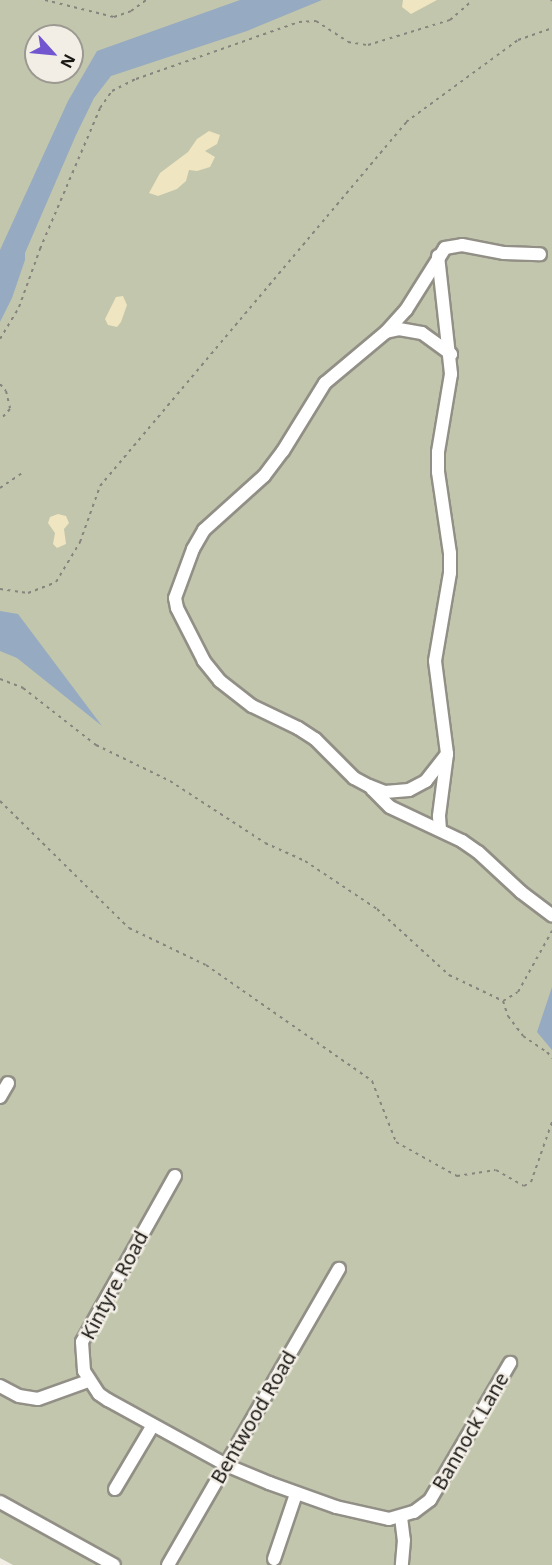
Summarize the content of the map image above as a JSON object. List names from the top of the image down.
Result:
{
  "streets": {
    "street": ["Kintyre Road", "Bentwood Road", "Bannock Lane"]
  },
  "north": "bottom right"
}
